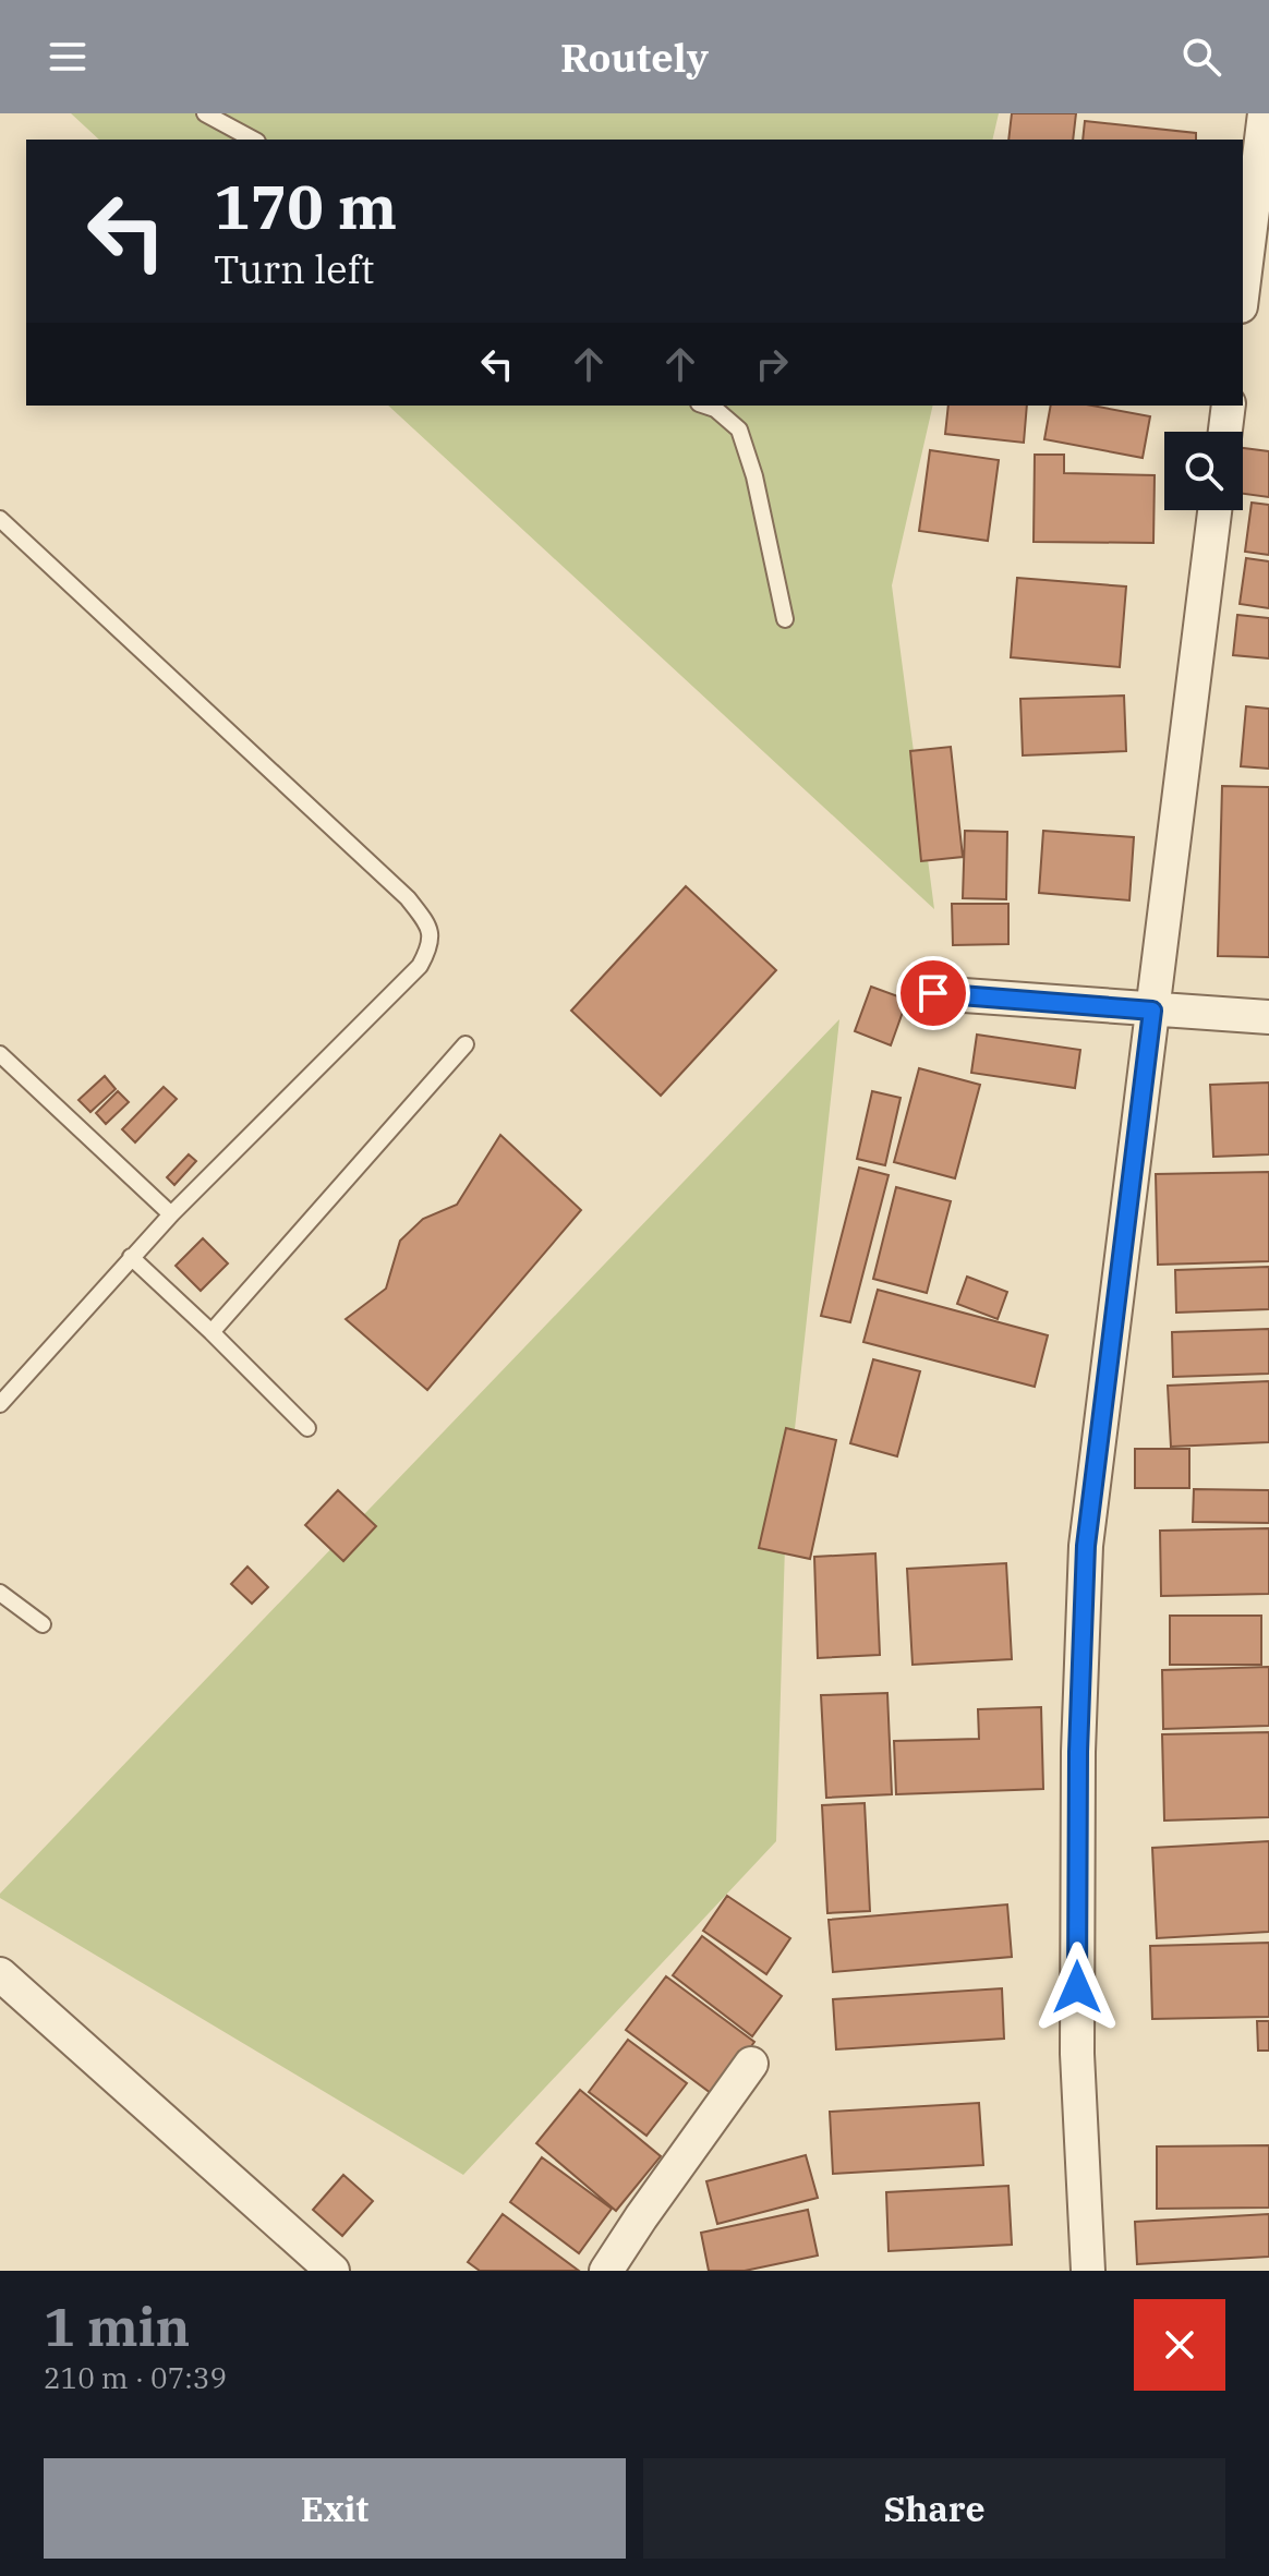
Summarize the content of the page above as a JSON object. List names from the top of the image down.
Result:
{
  "page": {
    "header": "Routely",
    "turn": ["170 m", "Turn left"],
    "heading": ["1 min", "210 m · 07:39"],
    "buttons": ["Exit", "Share"]
  }
}
